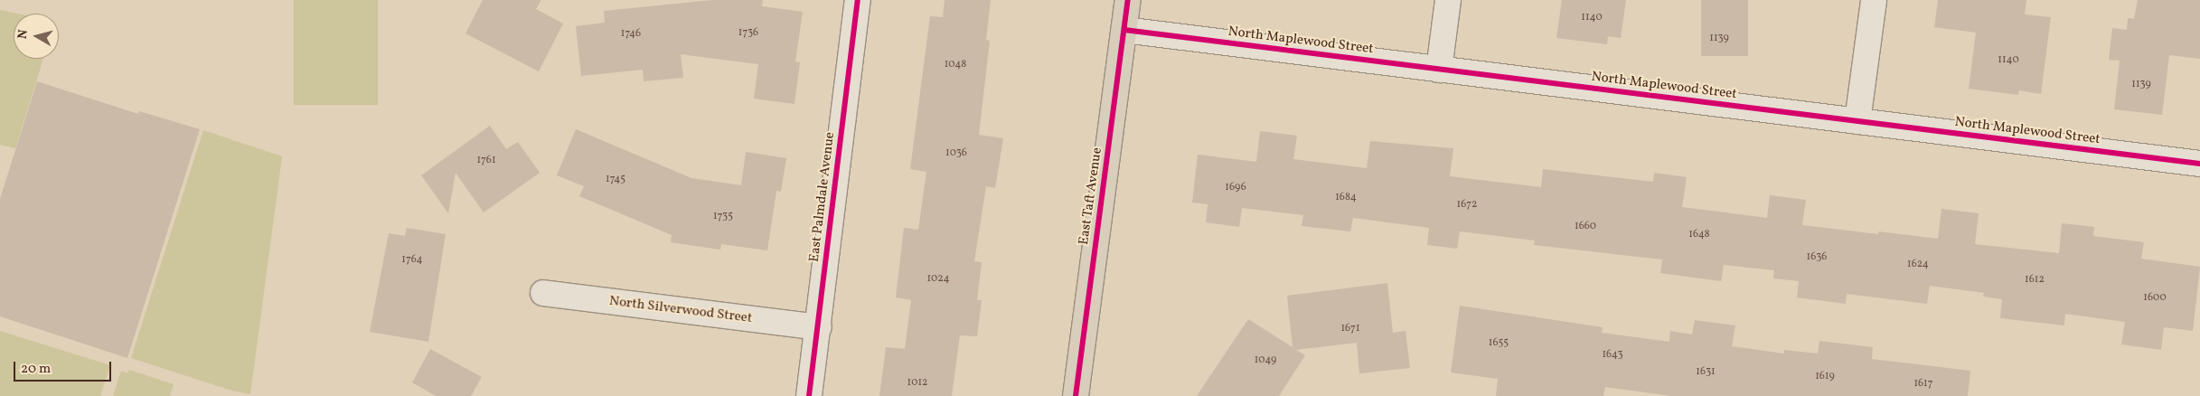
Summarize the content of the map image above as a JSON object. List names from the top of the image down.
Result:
{
  "streets": {
    "main road": ["East Taft Avenue"],
    "street": ["North Maplewood Street", "East Palmdale Avenue", "North Silverwood Street"]
  },
  "crossings": [
    ["North Maplewood Street", "East Taft Avenue"],
    ["East Palmdale Avenue", "North Silverwood Street"]
  ],
  "house_numbers": [
    "1140",
    "1736",
    "1746",
    "1139",
    "1140",
    "1048",
    "1139",
    "1036",
    "1761",
    "1745",
    "1696",
    "1684",
    "1672",
    "1735",
    "1660",
    "1648",
    "1636",
    "1764",
    "1624",
    "1024",
    "1612",
    "1600",
    "1671",
    "1655",
    "1643",
    "1049",
    "1631",
    "1619",
    "1012",
    "1617"
  ],
  "scale_bar": "20 m",
  "north": "left"
}
